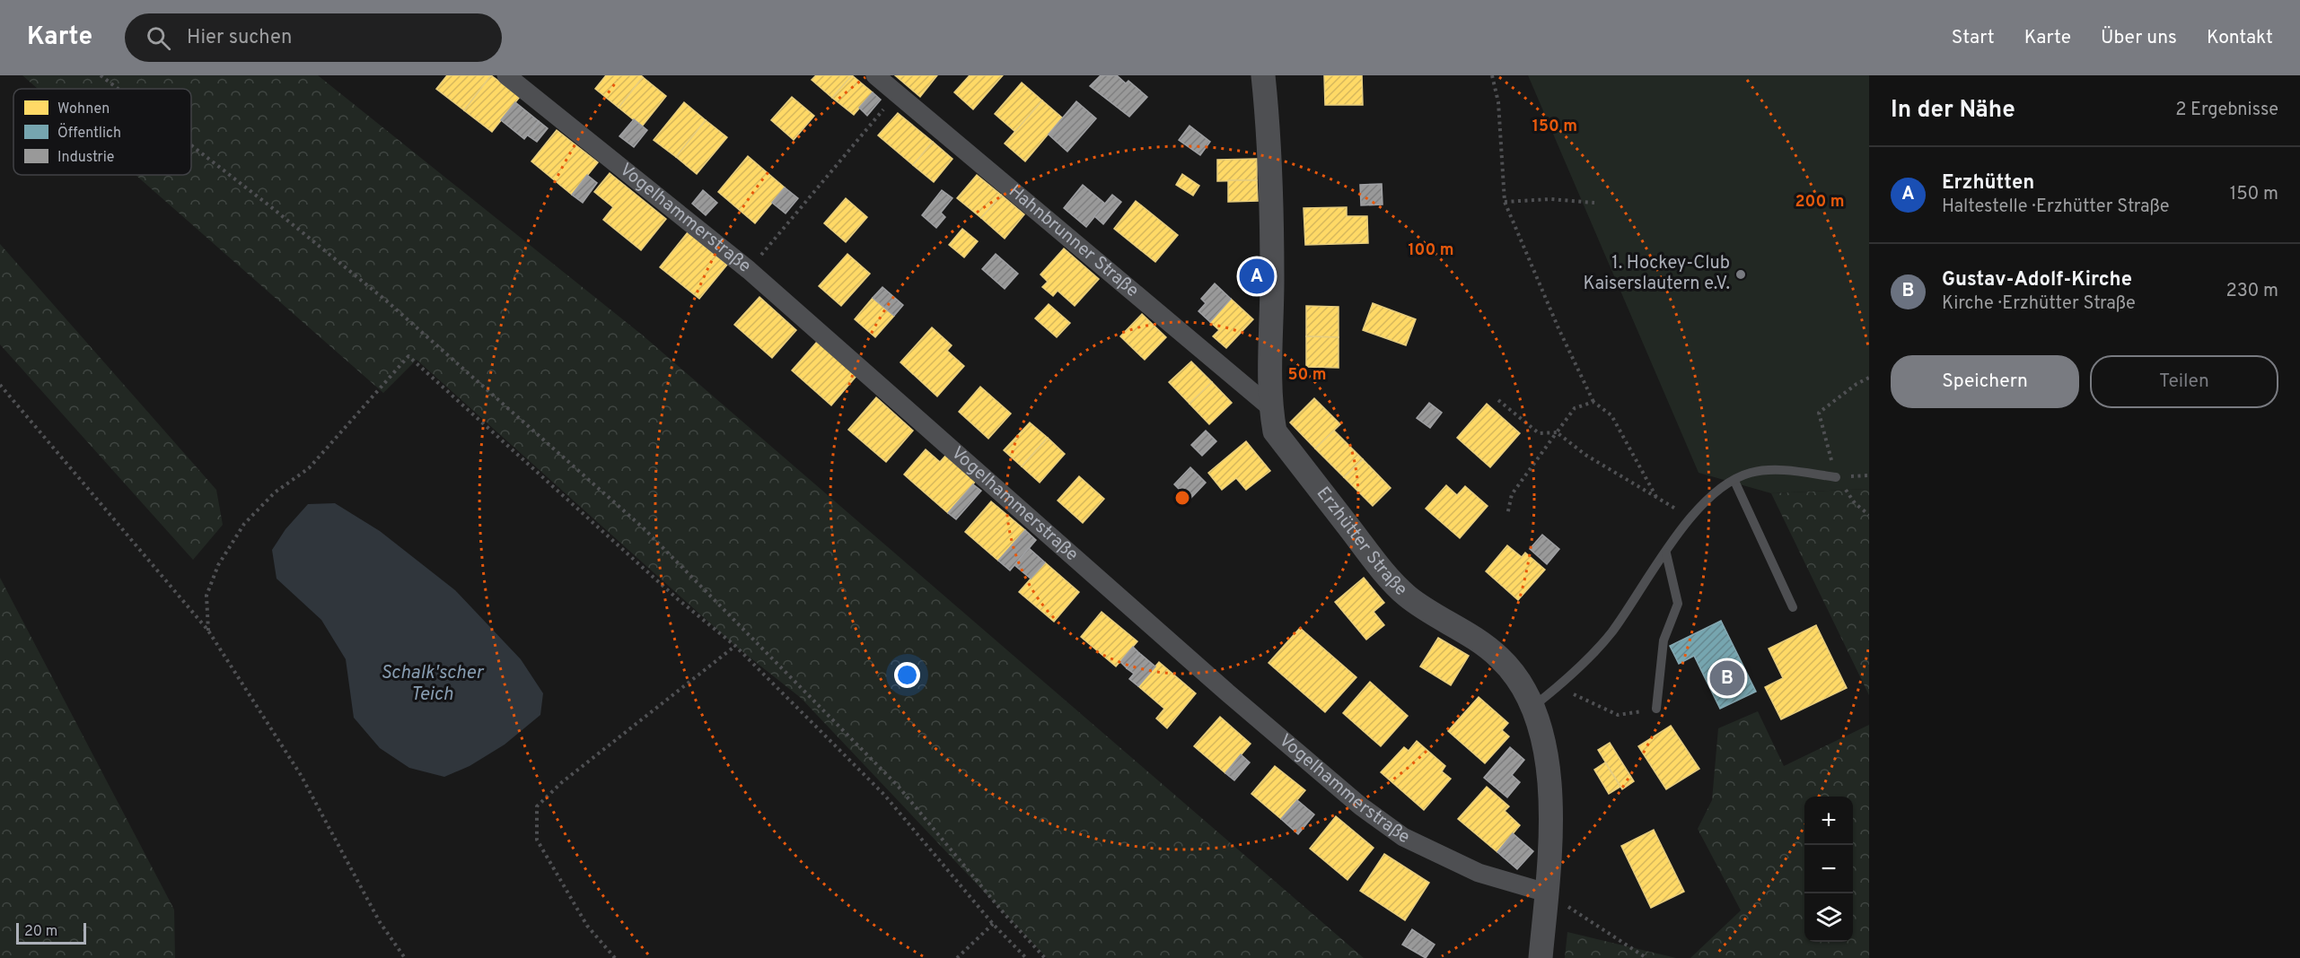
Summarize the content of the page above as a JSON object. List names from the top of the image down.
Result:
{
  "streets": {
    "street": ["Vogelhammerstraße", "Hahnbrunner Straße", "Erzhütter Straße"]
  },
  "crossings": [
    ["Vogelhammerstraße", "Erzhütter Straße"],
    ["Hahnbrunner Straße", "Erzhütter Straße"]
  ],
  "water": ["Schalk'scher Teich"],
  "places": ["1. Hockey-Club Kaiserslautern e.V."],
  "legend": ["Wohnen", "Öffentlich", "Industrie"],
  "scale_bar": "20 m",
  "page": {
    "header": "Karte",
    "search": "Hier suchen",
    "nav": [
      "Start",
      "Karte",
      "Über uns",
      "Kontakt"
    ],
    "heading": ["In der Nähe", "2 Ergebnisse"],
    "list": [
      {
        "mark": "A",
        "name": "Erzhütten",
        "note": "Haltestelle · Erzhütter Straße",
        "value": "150 m"
      },
      {
        "mark": "B",
        "name": "Gustav-Adolf-Kirche",
        "note": "Kirche · Erzhütter Straße",
        "value": "230 m"
      }
    ],
    "pins": ["A", "B"],
    "buttons": ["Speichern", "Teilen"],
    "map_buttons": ["+", "−"],
    "scale": "20 m"
  },
  "rings": [
    "150 m",
    "200 m",
    "100 m",
    "50 m"
  ]
}
